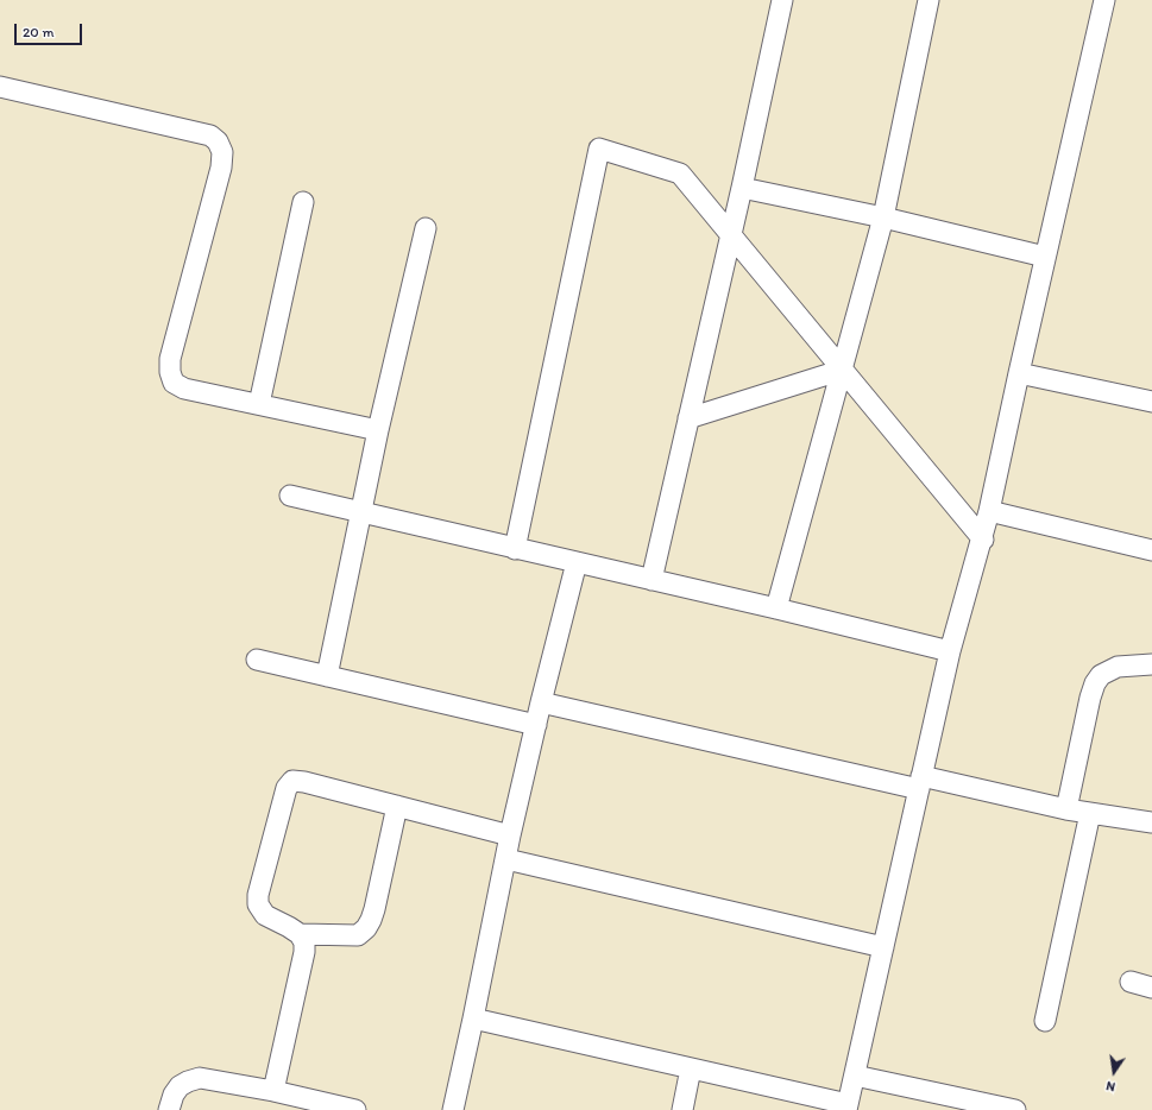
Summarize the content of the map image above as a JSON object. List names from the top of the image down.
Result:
{
  "scale_bar": "20 m",
  "north": "bottom"
}
